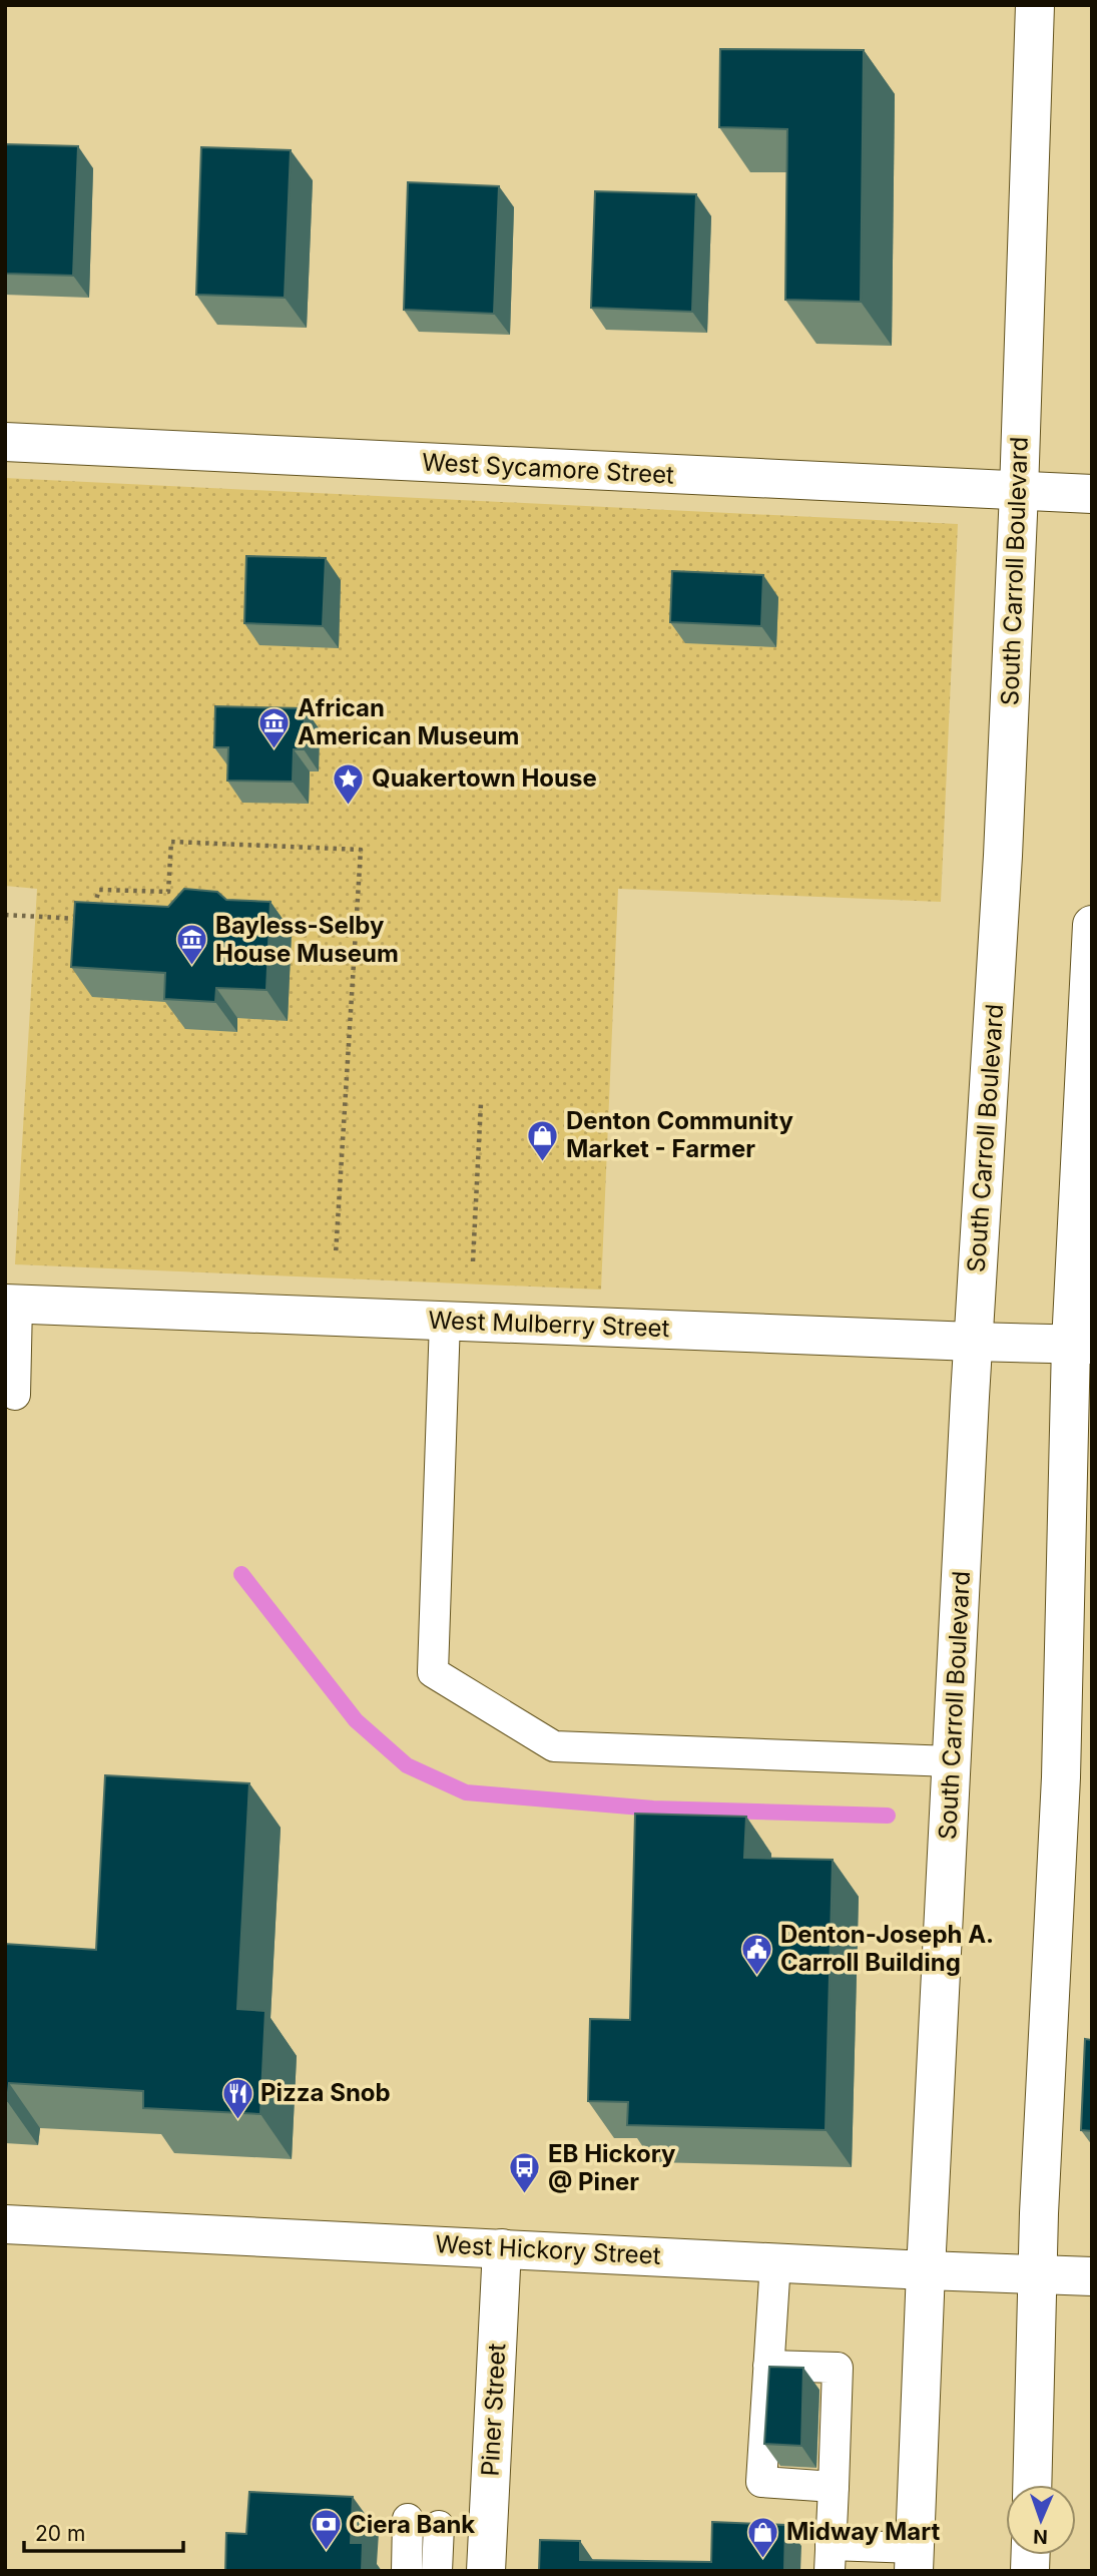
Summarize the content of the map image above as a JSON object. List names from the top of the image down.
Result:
{
  "streets": {
    "main road": [
      "West Sycamore Street",
      "South Carroll Boulevard",
      "West Mulberry Street",
      "West Hickory Street",
      "Piner Street"
    ]
  },
  "crossings": [
    ["West Sycamore Street", "South Carroll Boulevard"],
    ["South Carroll Boulevard", "West Mulberry Street"],
    ["South Carroll Boulevard", "West Hickory Street"],
    ["West Hickory Street", "Piner Street"]
  ],
  "places": {
    "museum": ["African American Museum", "Bayless-Selby House Museum"],
    "place": ["Quakertown House"],
    "shop": ["Denton Community Market - Farmer", "Midway Mart"],
    "public building": ["Denton-Joseph A. Carroll Building"],
    "restaurant": ["Pizza Snob"],
    "bus stop": ["EB Hickory @ Piner"],
    "bank": ["Ciera Bank"]
  },
  "scale_bar": "20 m",
  "north": "bottom"
}
